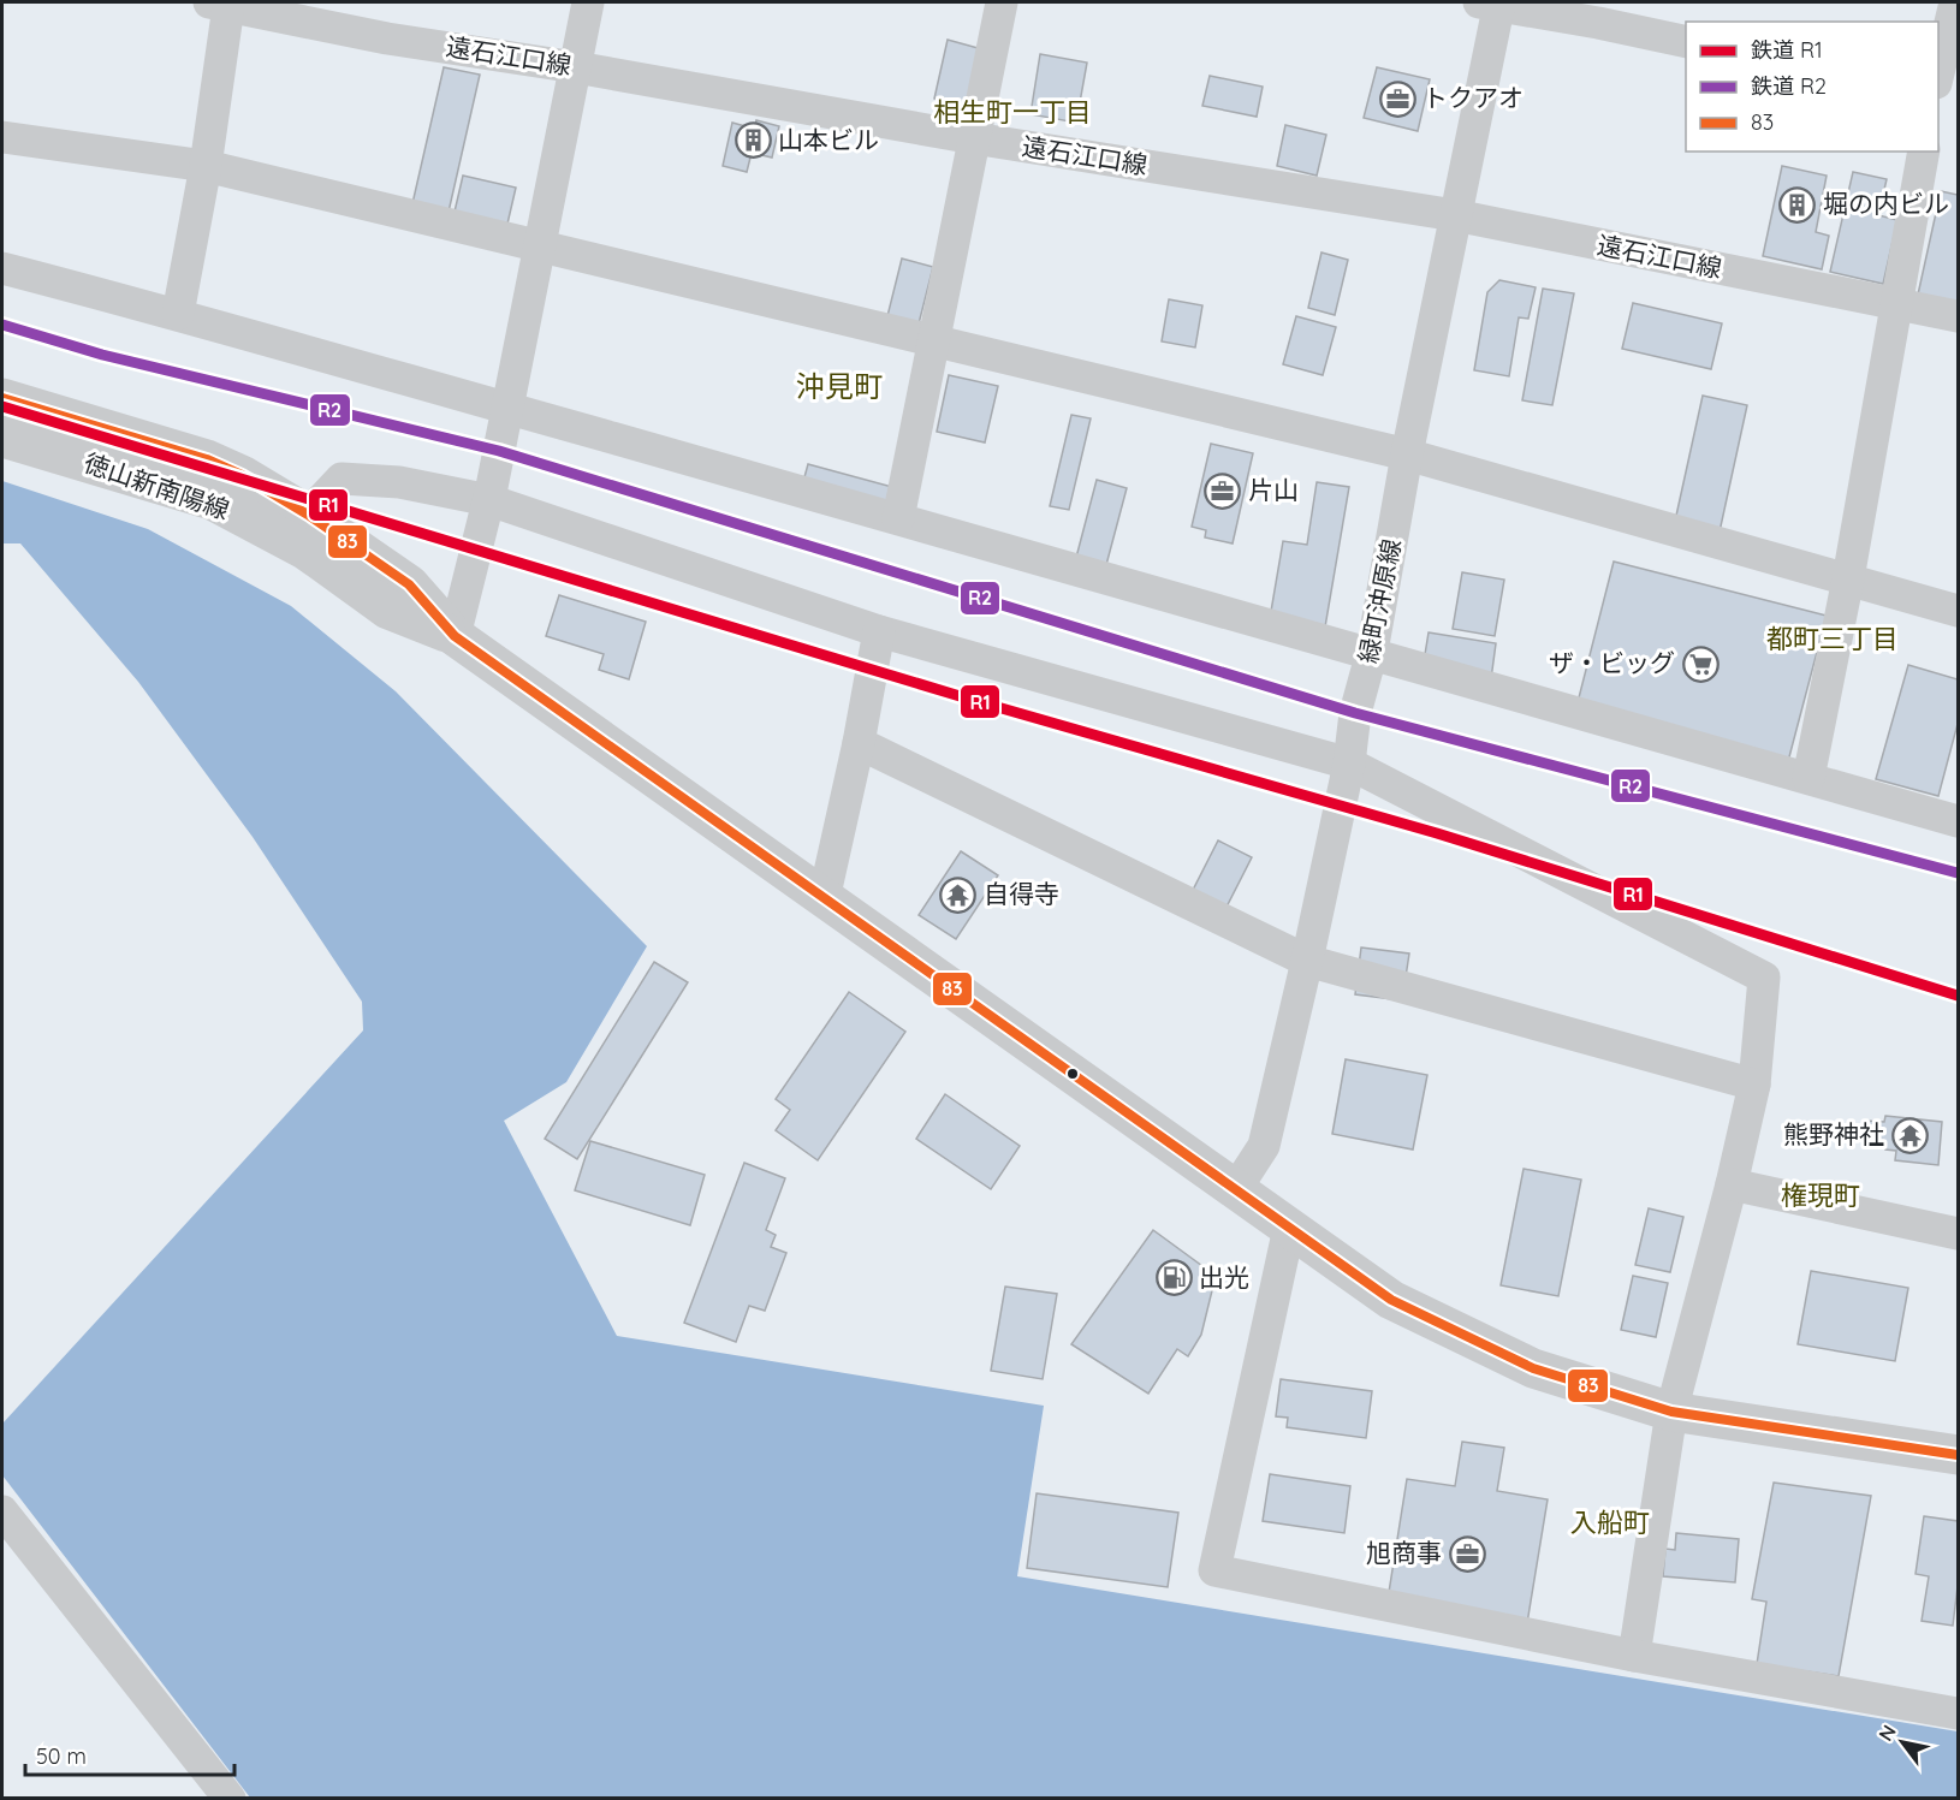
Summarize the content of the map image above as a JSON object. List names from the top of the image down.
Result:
{
  "streets": {
    "main road": ["徳山新南陽線"],
    "street": ["遠石江口線", "緑町沖原線"]
  },
  "crossings": [
    ["遠石江口線", "緑町沖原線"],
    ["徳山新南陽線", "緑町沖原線"]
  ],
  "districts": [
    "相生町一丁目",
    "沖見町",
    "都町三丁目",
    "権現町",
    "入船町"
  ],
  "places": {
    "office": ["トクアオ", "片山", "旭商事"],
    "building": ["山本ビル", "堀の内ビル"],
    "supermarket": ["ザ・ビッグ"],
    "temple": ["自得寺", "熊野神社"],
    "fuel station": ["出光"]
  },
  "lines": ["rail line R2", "transit line 83", "rail line R1"],
  "legend": ["鉄道 R1", "鉄道 R2", "83"],
  "scale_bar": "50 m",
  "north": "top left"
}
